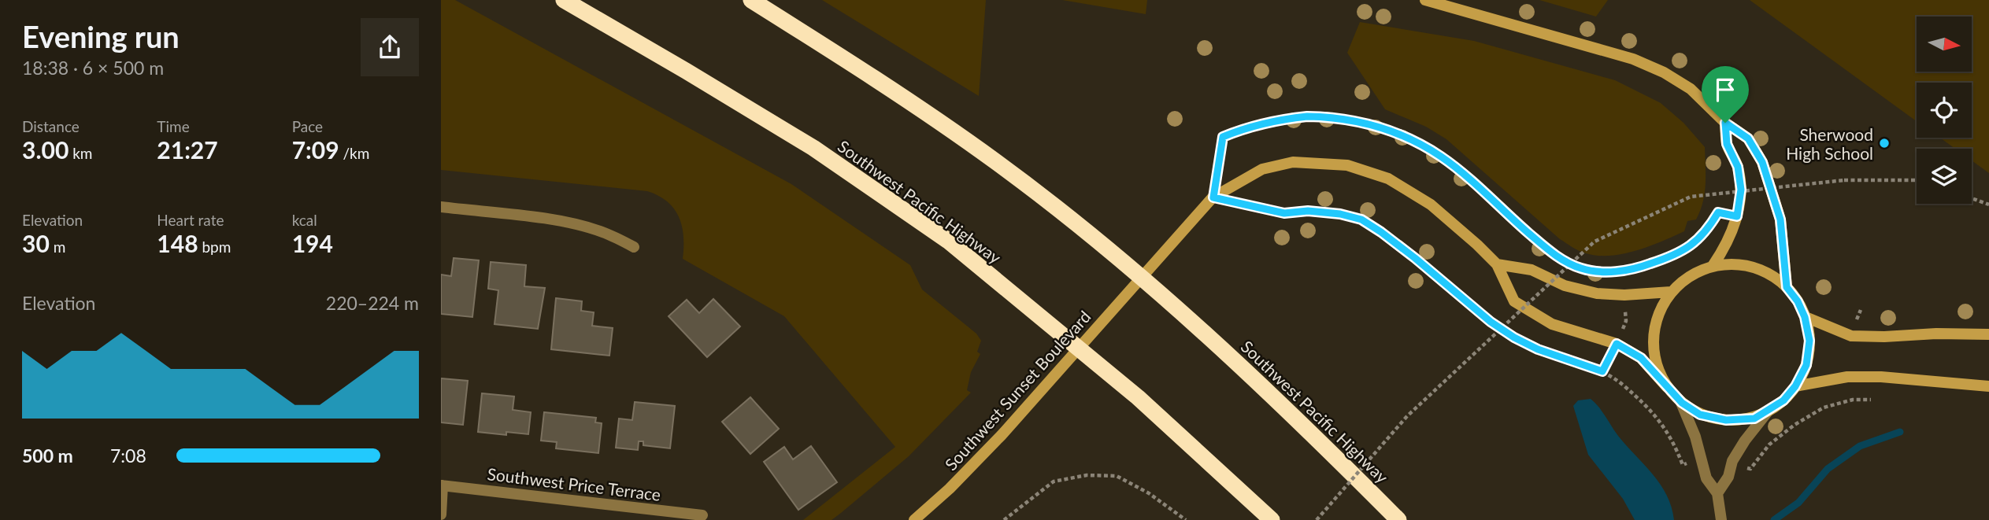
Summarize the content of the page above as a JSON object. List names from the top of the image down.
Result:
{
  "streets": {
    "highway": ["Southwest Pacific Highway"],
    "main road": ["Southwest Sunset Boulevard"],
    "street": ["Southwest Price Terrace"]
  },
  "crossings": [
    ["Southwest Pacific Highway", "Southwest Sunset Boulevard"]
  ],
  "places": ["Sherwood High School"],
  "north": "right",
  "page": {
    "heading": ["Evening run", "18:38 · 6 × 500 m"],
    "stats": [
      ["Distance", "3.00 km"],
      ["Time", "21:27"],
      ["Pace", "7:09 /km"],
      ["Elevation", "30 m"],
      ["Heart rate", "148 bpm"],
      ["kcal", "194"]
    ],
    "chart": ["Elevation", "220–224 m"],
    "list": [
      {
        "name": "500 m",
        "note": "7:08"
      }
    ]
  }
}
